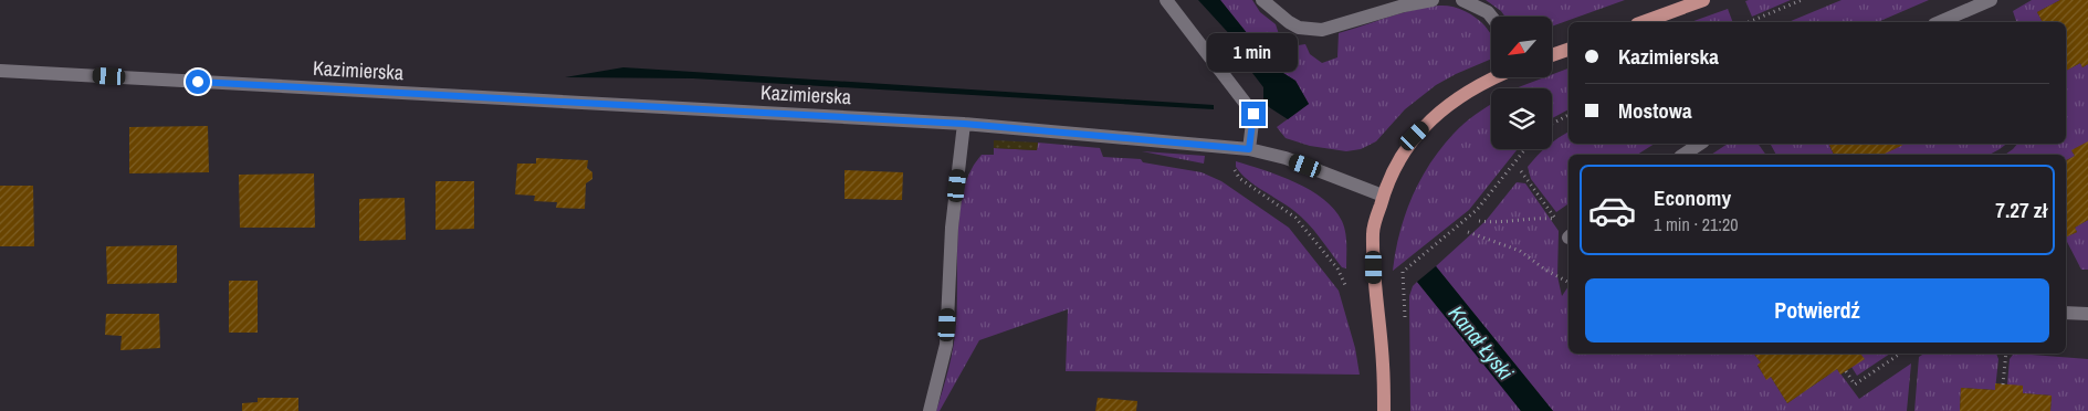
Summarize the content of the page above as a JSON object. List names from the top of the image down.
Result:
{
  "streets": {
    "street": ["Kazimierska"]
  },
  "water": ["Kanał Łyski"],
  "north": "bottom left",
  "page": {
    "banner": ["Kazimierska", "Mostowa"],
    "bubble": "1 min",
    "list": [
      {
        "name": "Economy",
        "note": "1 min · 21:20",
        "value": "7.27 zł"
      }
    ],
    "buttons": "Potwierdź"
  }
}
